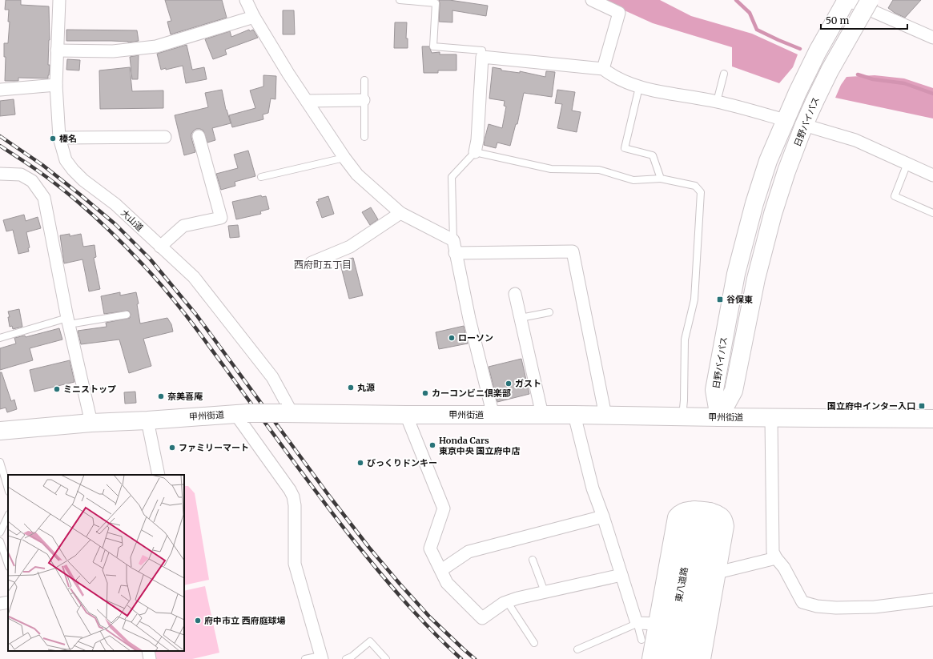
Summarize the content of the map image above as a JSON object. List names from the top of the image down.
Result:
{
  "streets": {
    "main road": ["日野バイパス", "甲州街道", "東八道路"],
    "street": ["大山道"]
  },
  "crossings": [
    ["日野バイパス", "甲州街道"],
    ["大山道", "甲州街道"]
  ],
  "districts": ["西府町五丁目"],
  "places": {
    "other": [
      "榛名",
      "ローソン",
      "ガスト",
      "丸源",
      "ミニストップ",
      "カーコンビニ倶楽部",
      "奈美喜庵",
      "Honda Cars 東京中央 国立府中店",
      "ファミリーマート",
      "びっくりドンキー",
      "府中市立 西府庭球場"
    ],
    "transit": ["谷保東", "国立府中インター入口"]
  },
  "scale_bar": "50 m"
}
